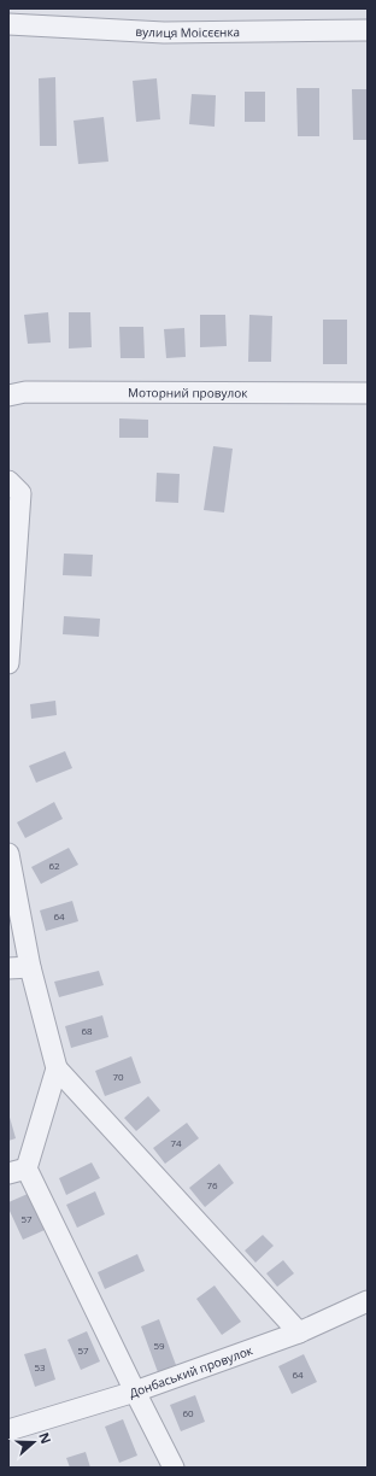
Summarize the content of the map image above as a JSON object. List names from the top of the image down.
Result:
{
  "streets": {
    "street": ["вулиця Моісєєнка", "Моторний провулок", "Донбаський провулок"]
  },
  "house_numbers": [
    "62",
    "64",
    "68",
    "70",
    "74",
    "76",
    "57",
    "59",
    "57",
    "53",
    "64",
    "60"
  ],
  "north": "right"
}
